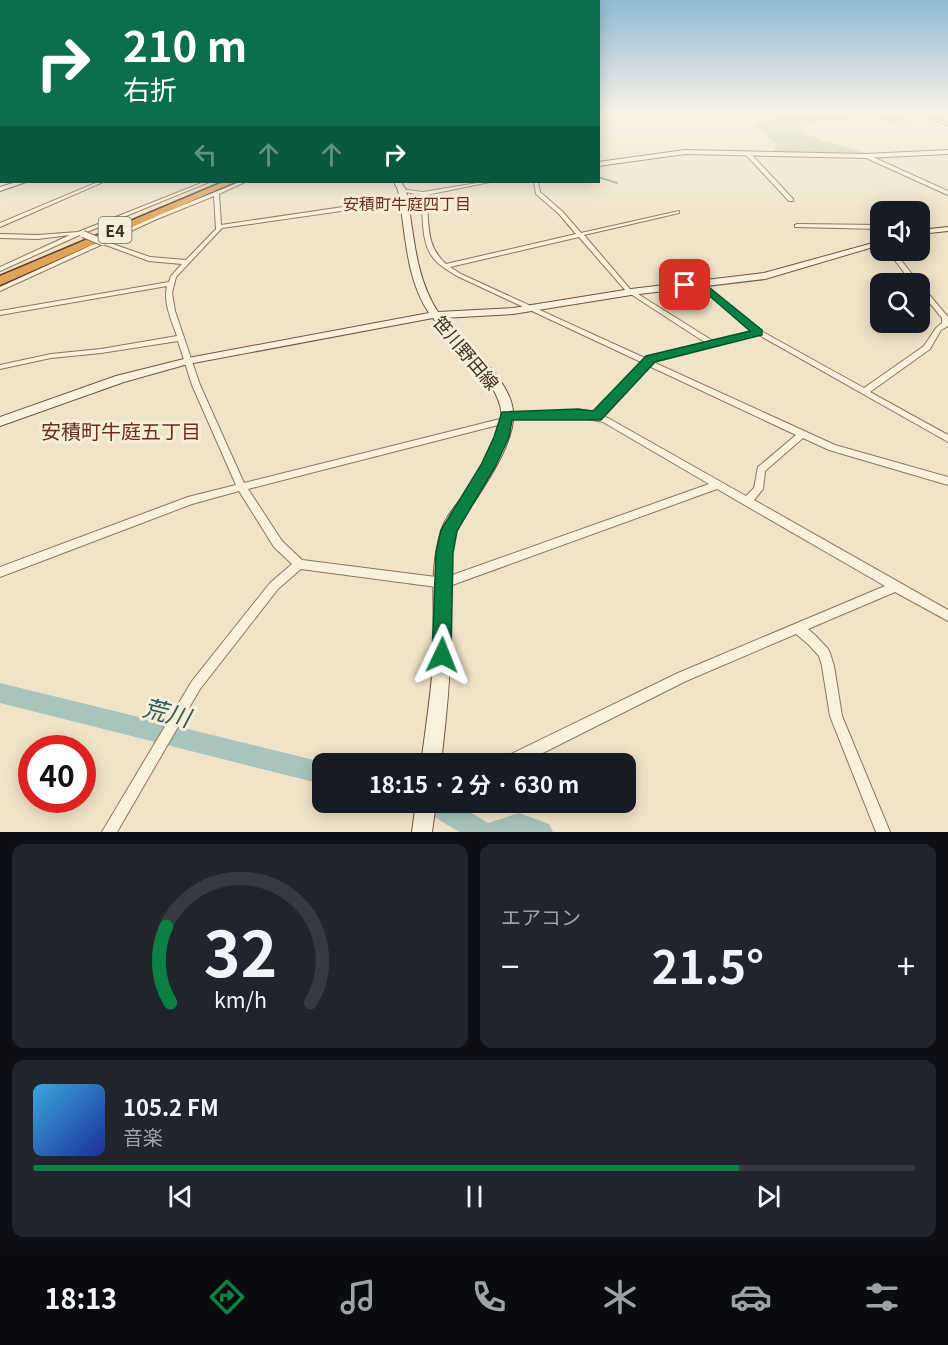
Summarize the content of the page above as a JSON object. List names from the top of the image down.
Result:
{
  "streets": {
    "highway": ["E4"],
    "street": ["笹川野田線"]
  },
  "districts": ["安積町牛庭四丁目", "安積町牛庭五丁目"],
  "water": ["荒川"],
  "page": {
    "turn": ["210 m", "右折"],
    "limit": "40",
    "trip": "18:15 · 2 分 · 630 m",
    "tile": "エアコン",
    "heat": ["−", "21.5°", "+"],
    "song": ["105.2 FM", "音楽"],
    "tabs": "18:13",
    "gauge": ["32", "km/h"]
  }
}
